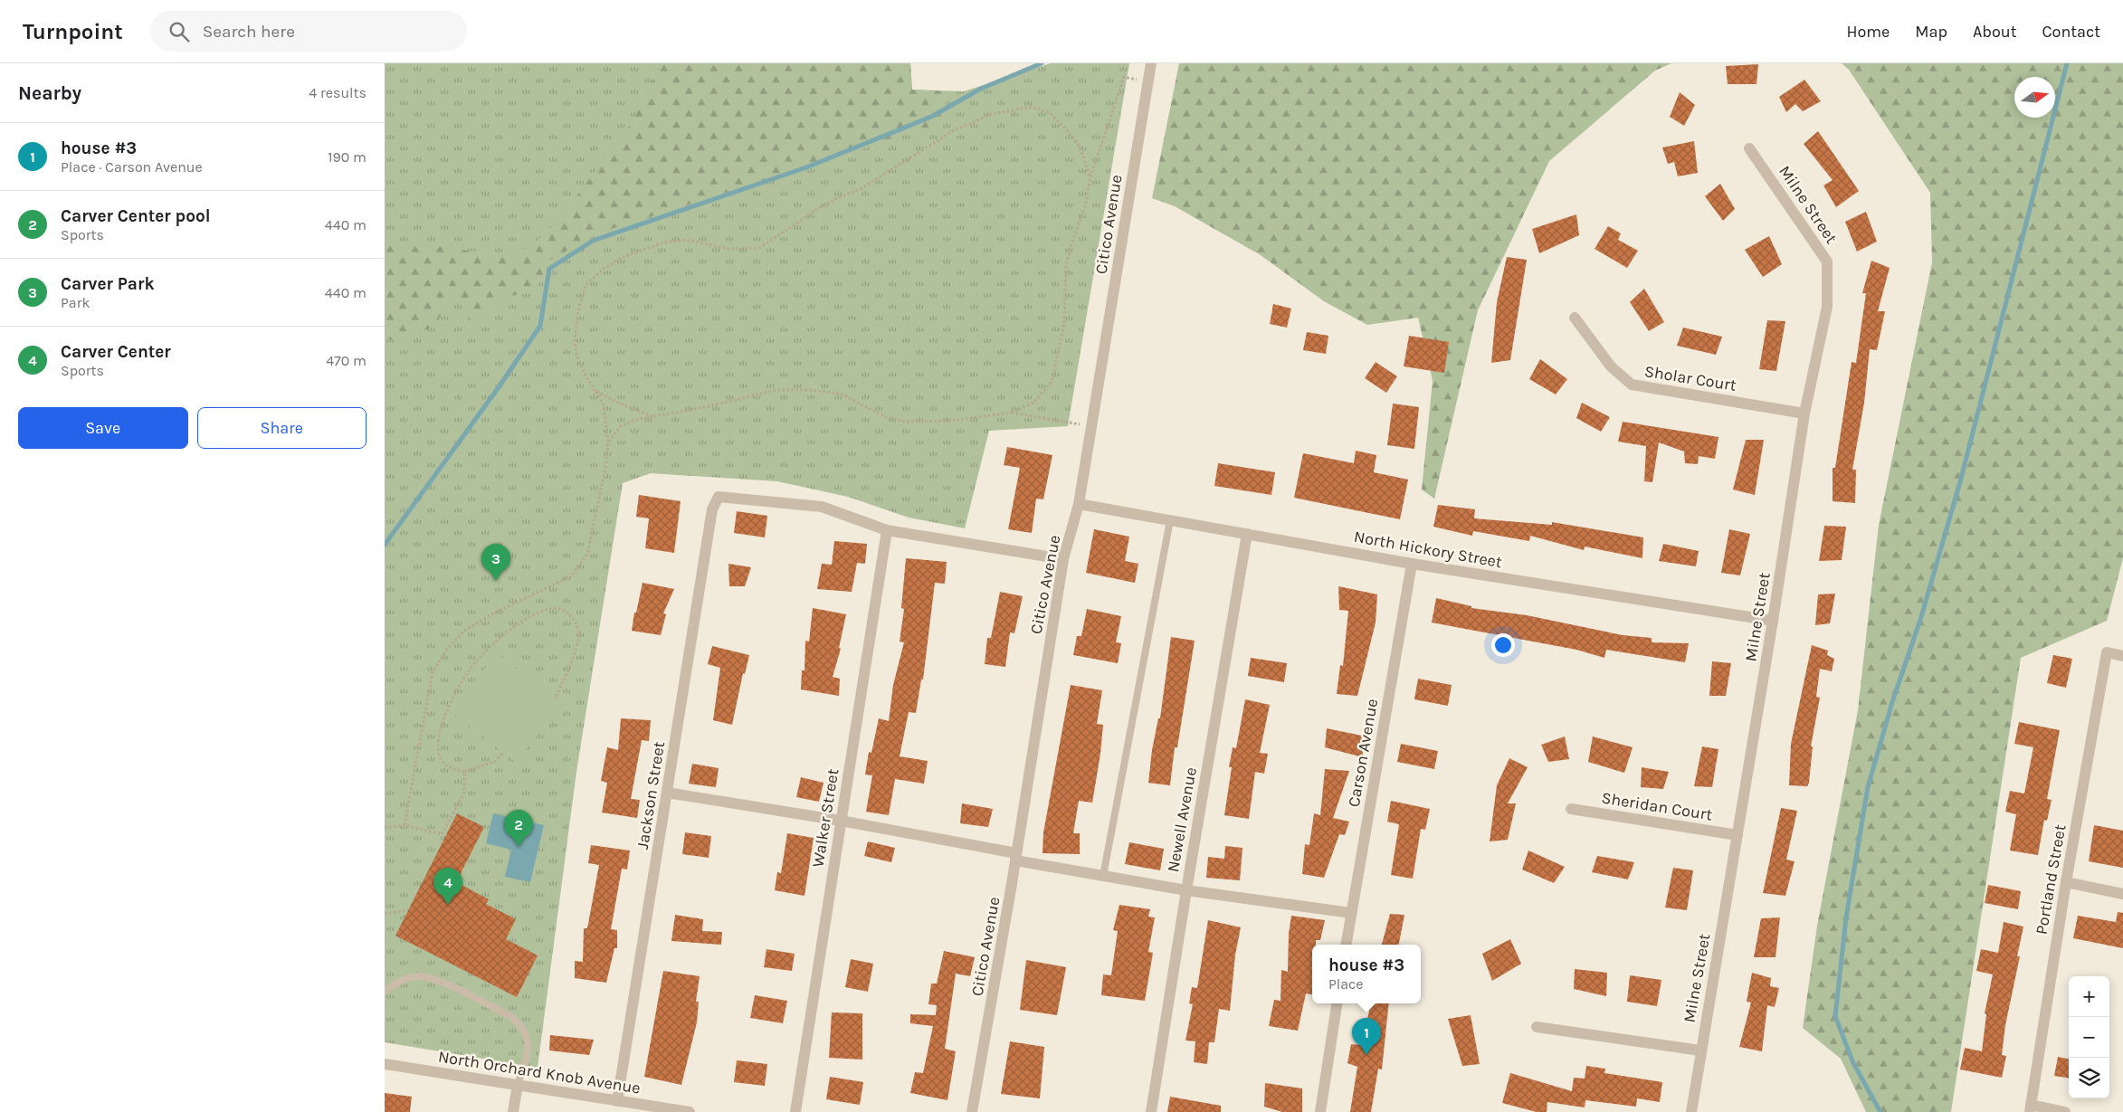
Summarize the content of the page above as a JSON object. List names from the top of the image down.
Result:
{
  "streets": {
    "street": [
      "Milne Street",
      "Citico Avenue",
      "Sholar Court",
      "North Hickory Street",
      "Carson Avenue",
      "Jackson Street",
      "Sheridan Court",
      "Walker Street",
      "Newell Avenue",
      "Portland Street",
      "North Orchard Knob Avenue"
    ]
  },
  "crossings": [
    ["Milne Street", "Sholar Court"],
    ["Milne Street", "North Hickory Street"],
    ["Milne Street", "Sheridan Court"],
    ["Citico Avenue", "North Hickory Street"],
    ["North Hickory Street", "Carson Avenue"],
    ["North Hickory Street", "Newell Avenue"],
    ["Jackson Street", "Walker Street"],
    ["Jackson Street", "North Orchard Knob Avenue"]
  ],
  "north": "right",
  "page": {
    "header": "Turnpoint",
    "search": "Search here",
    "nav": [
      "Home",
      "Map",
      "About",
      "Contact"
    ],
    "heading": ["Nearby", "4 results"],
    "list": [
      {
        "mark": "1",
        "name": "house #3",
        "note": "Place · Carson Avenue",
        "value": "190 m"
      },
      {
        "mark": "2",
        "name": "Carver Center pool",
        "note": "Sports",
        "value": "440 m"
      },
      {
        "mark": "3",
        "name": "Carver Park",
        "note": "Park",
        "value": "440 m"
      },
      {
        "mark": "4",
        "name": "Carver Center",
        "note": "Sports",
        "value": "470 m"
      }
    ],
    "buttons": ["Save", "Share"],
    "pins": [
      "3",
      "2",
      "4",
      "1"
    ],
    "popup": ["house #3", "Place"],
    "map_buttons": ["+", "−"]
  }
}
